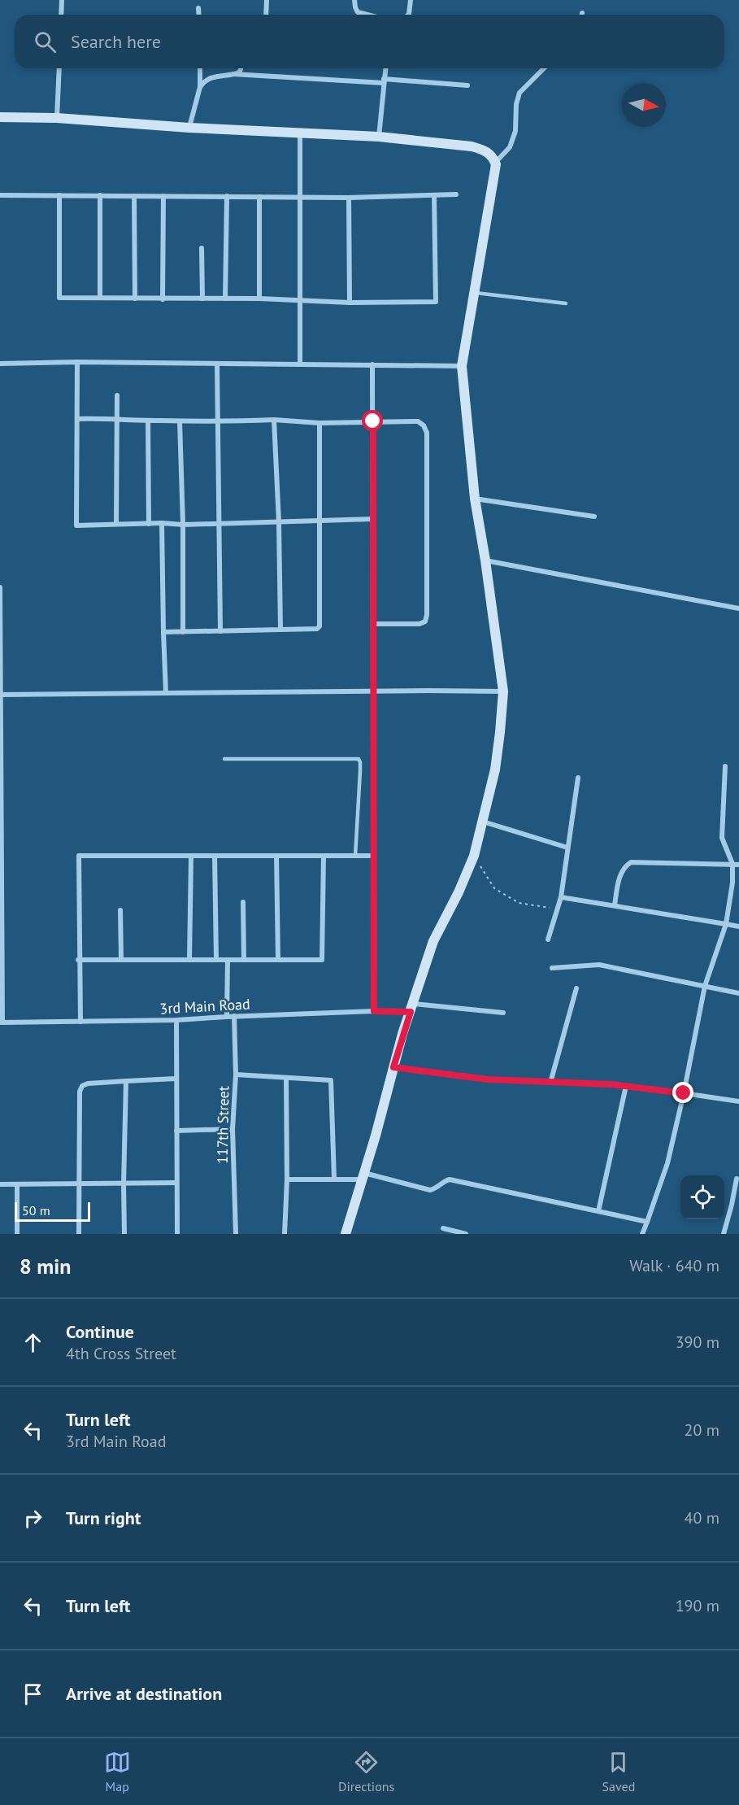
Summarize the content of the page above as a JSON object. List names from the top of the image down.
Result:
{
  "streets": {
    "street": ["3rd Main Road", "117th Street"]
  },
  "crossings": [
    ["3rd Main Road", "117th Street"]
  ],
  "scale_bar": "50 m",
  "north": "right",
  "page": {
    "search": "Search here",
    "scale": "50 m",
    "heading": ["8 min", "Walk · 640 m"],
    "list": [
      ["Continue", "4th Cross Street", "390 m"],
      ["Turn left", "3rd Main Road", "20 m"],
      ["Turn right", "40 m"],
      ["Turn left", "190 m"],
      "Arrive at destination"
    ],
    "nav": ["Map", "Directions", "Saved"]
  }
}
